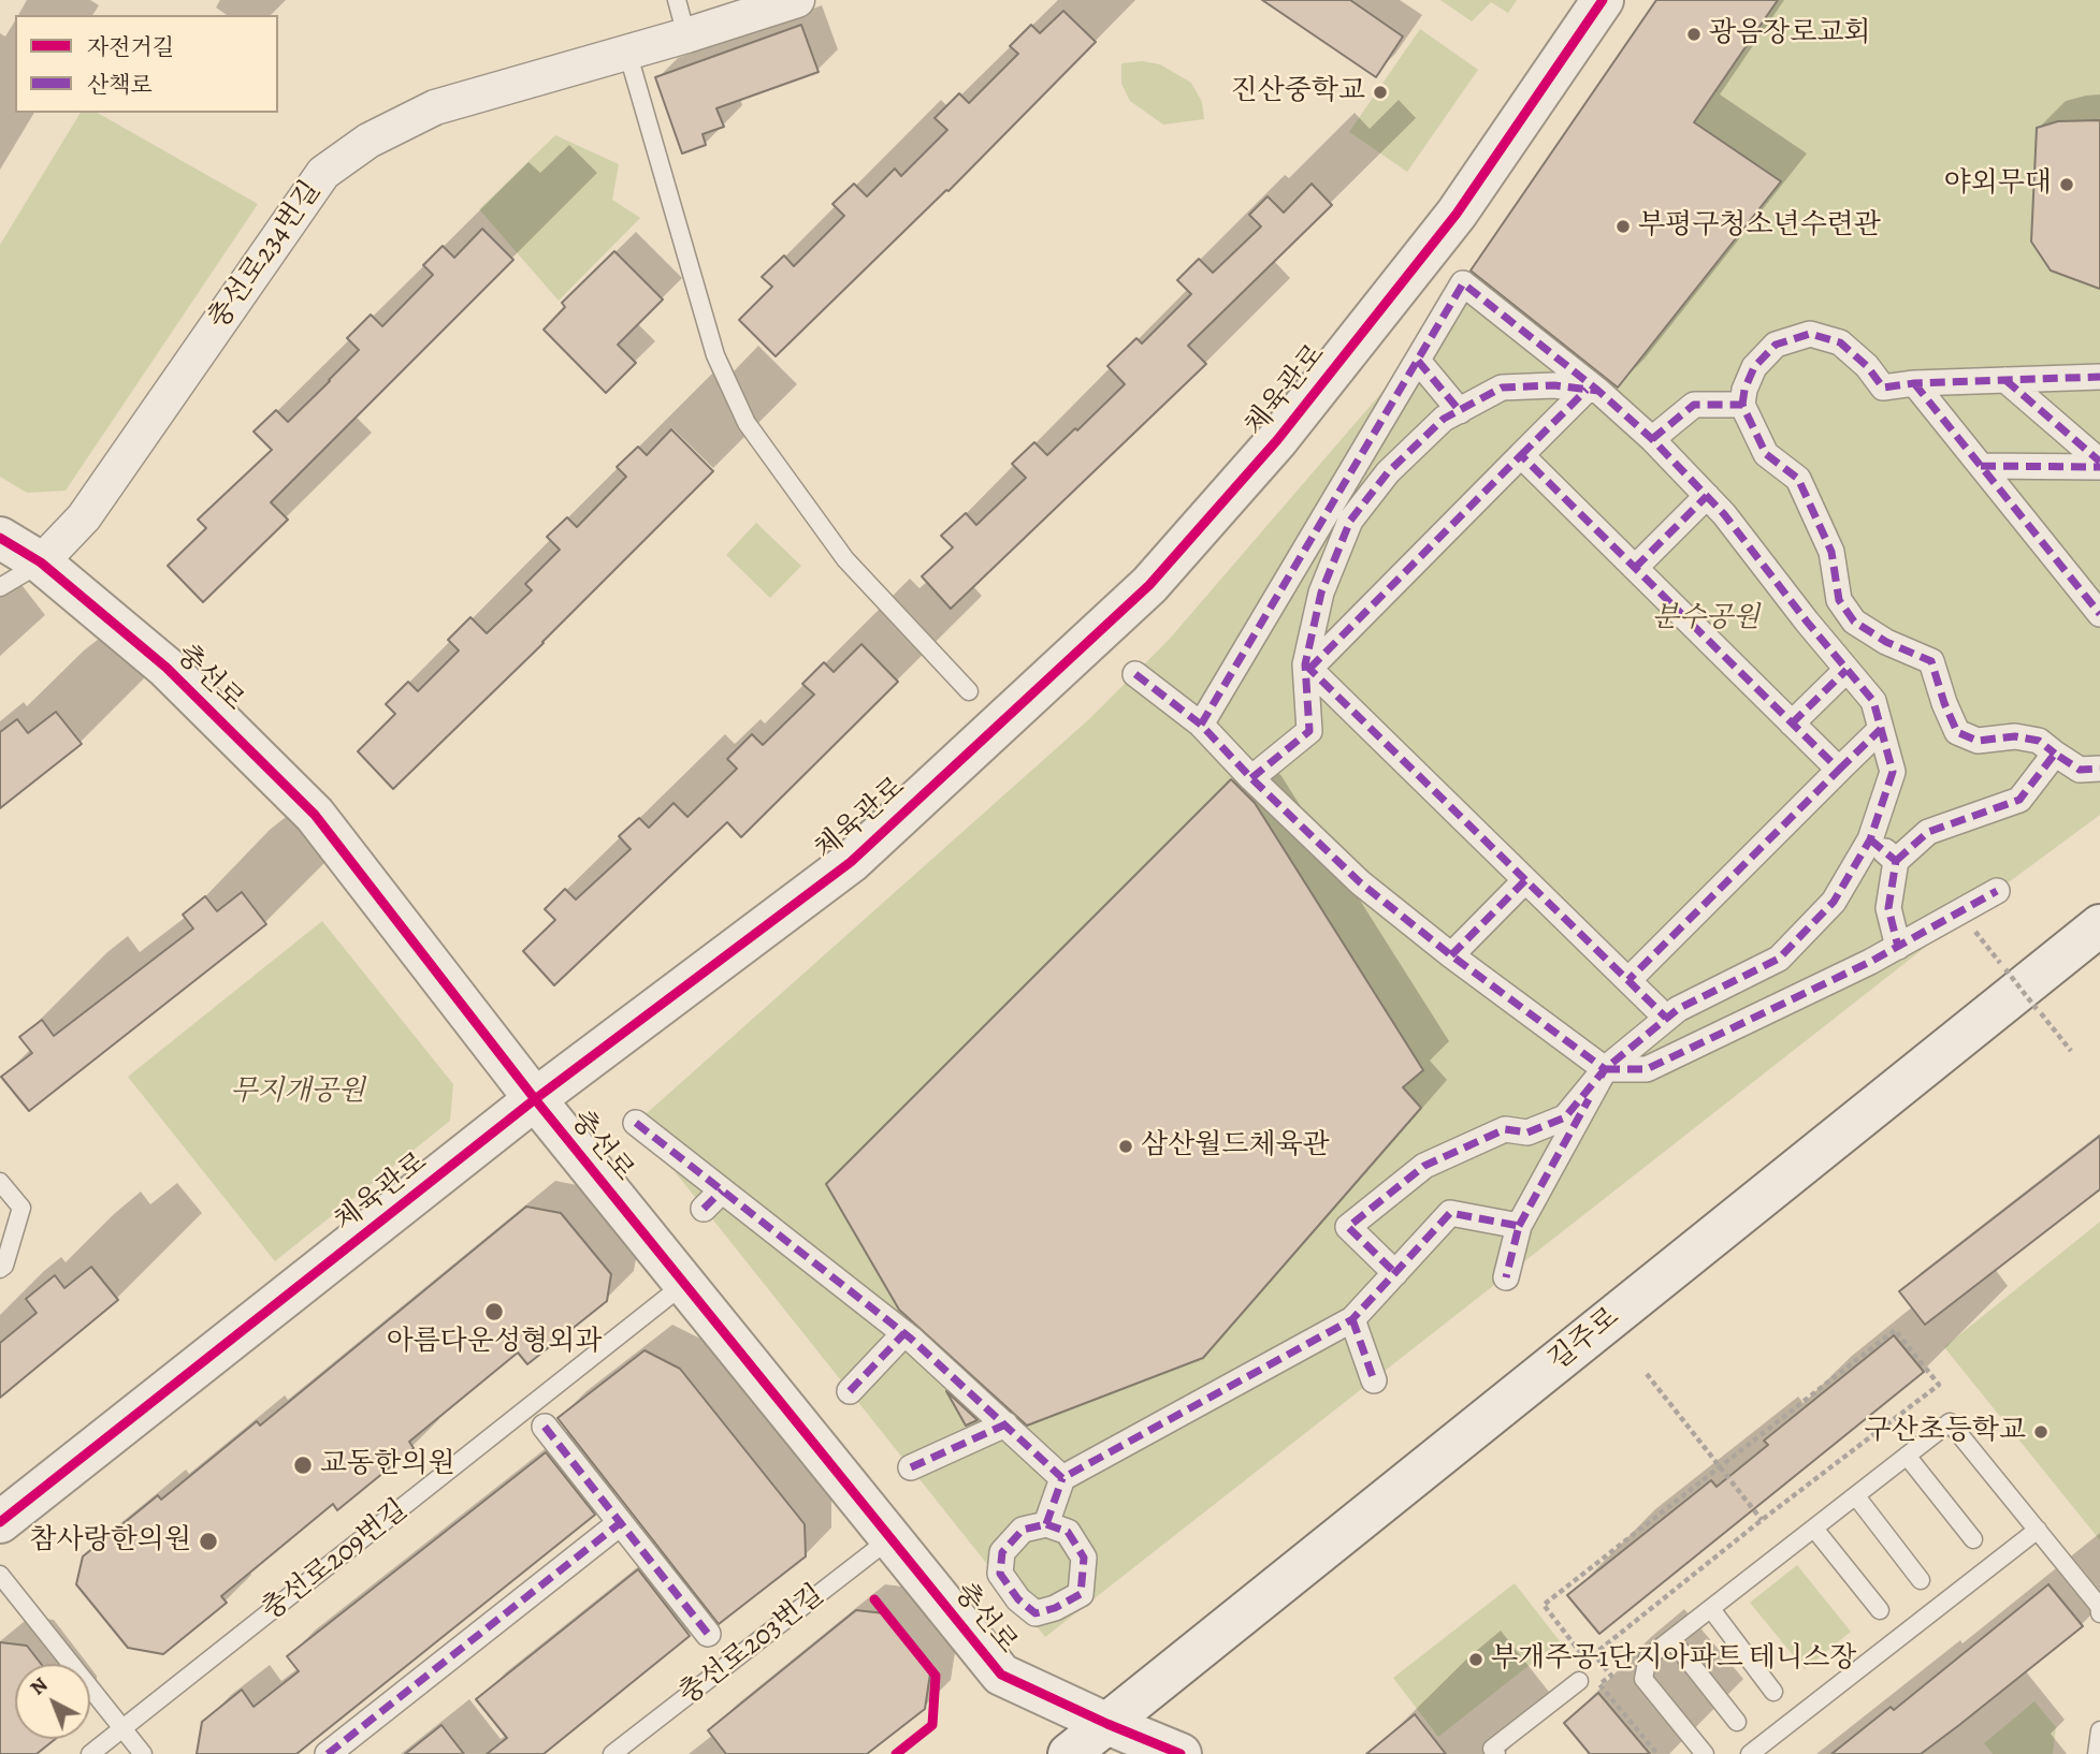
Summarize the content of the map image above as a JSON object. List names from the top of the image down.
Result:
{
  "streets": {
    "street": [
      "충선로234번길",
      "체육관로",
      "충선로",
      "길주로"
    ],
    "lane": ["충선로209번길", "충선로203번길"]
  },
  "crossings": [
    ["충선로234번길", "충선로"],
    ["체육관로", "충선로"],
    ["충선로", "길주로"],
    ["충선로", "충선로209번길"],
    ["충선로", "충선로203번길"]
  ],
  "parks": ["분수공원", "무지개공원"],
  "places": [
    "광음장로교회",
    "진산중학교",
    "야외무대",
    "부평구청소년수련관",
    "삼산월드체육관",
    "아름다운성형외과",
    "구산초등학교",
    "교동한의원",
    "참사랑한의원",
    "부개주공1단지아파트 테니스장"
  ],
  "legend": ["자전거길", "산책로"],
  "north": "top left"
}
